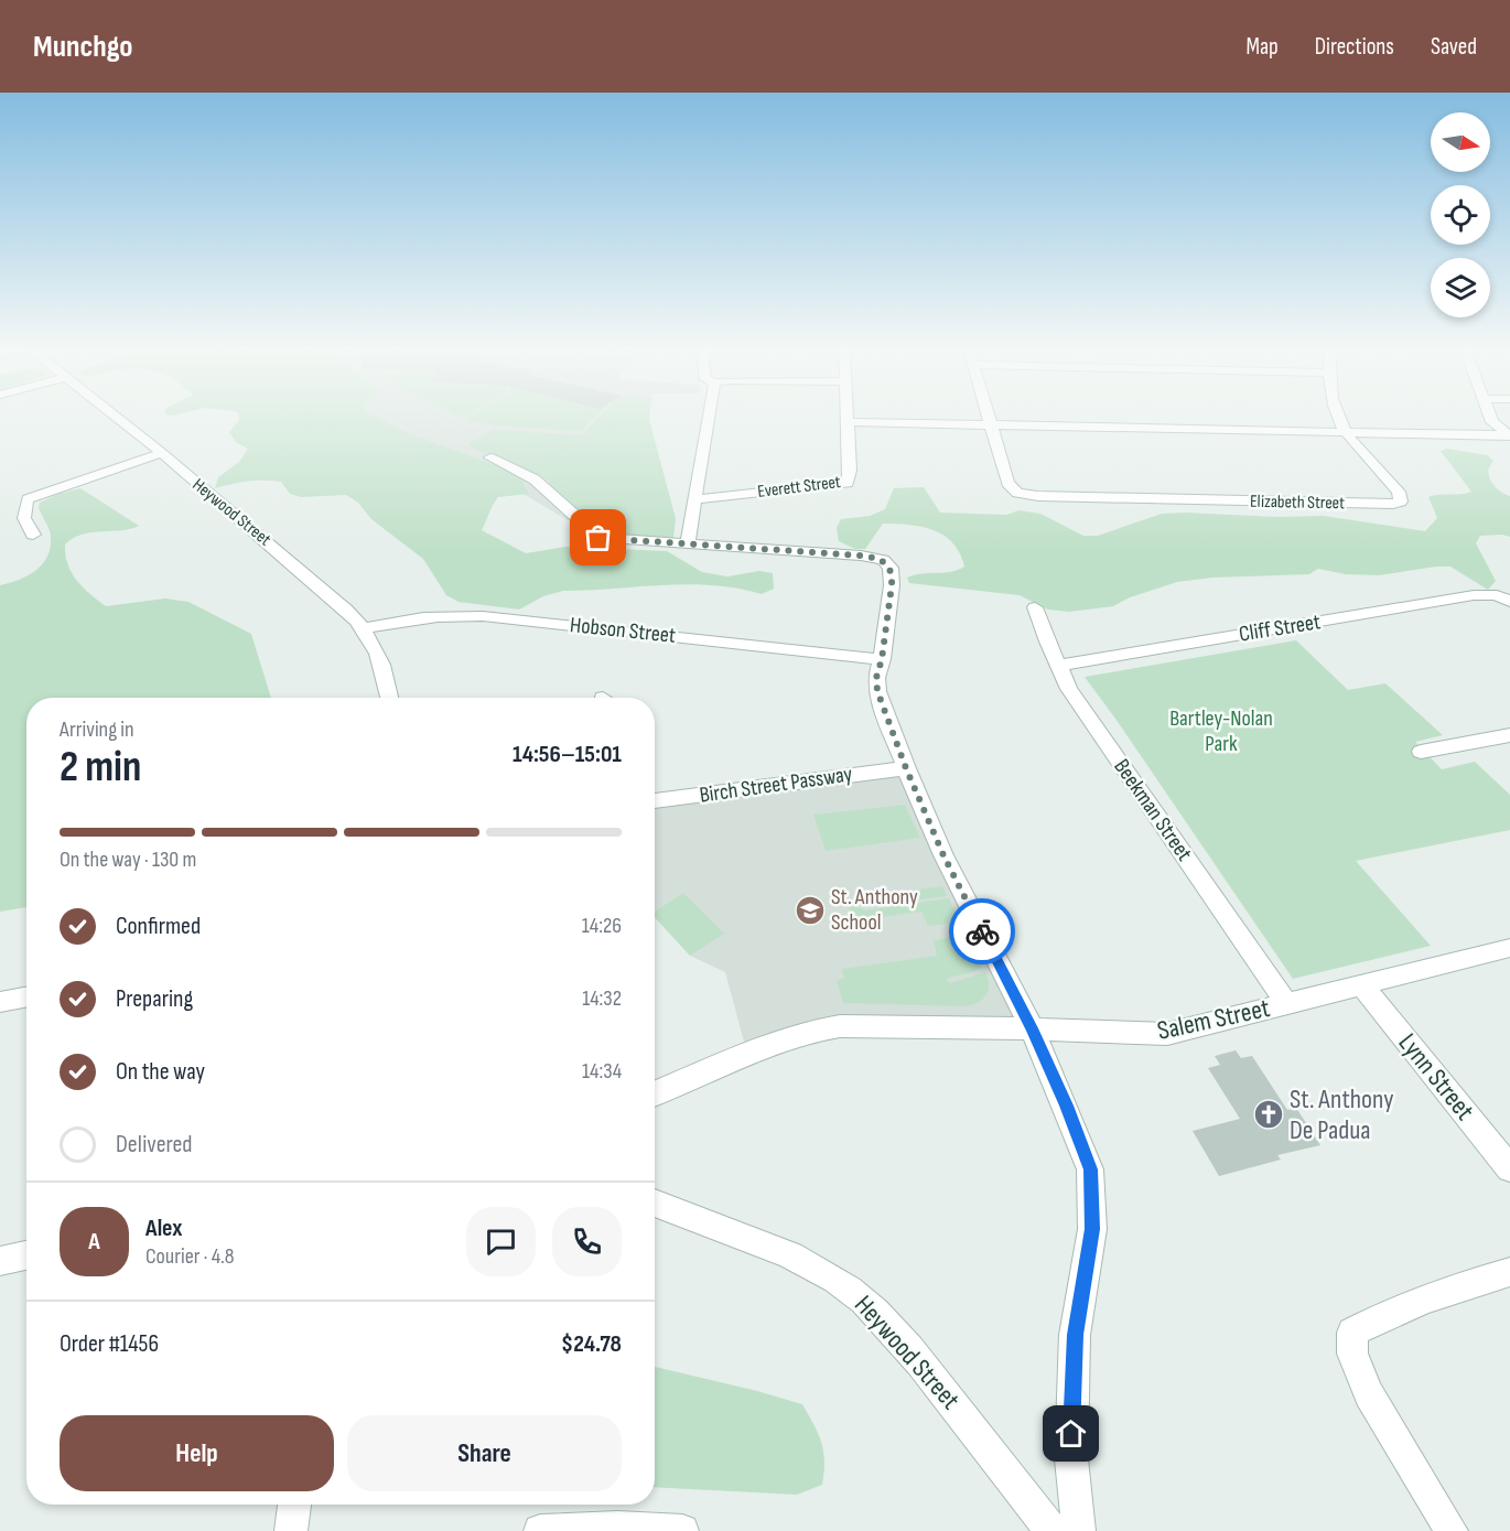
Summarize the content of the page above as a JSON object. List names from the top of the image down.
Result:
{
  "streets": {
    "street": [
      "Everett Street",
      "Elizabeth Street",
      "Heywood Street",
      "Cliff Street",
      "Hobson Street",
      "Birch Street Passway",
      "Beekman Street",
      "Salem Street",
      "Lynn Street"
    ]
  },
  "crossings": [
    ["Heywood Street", "Hobson Street"],
    ["Cliff Street", "Beekman Street"],
    ["Beekman Street", "Salem Street"],
    ["Salem Street", "Lynn Street"]
  ],
  "parks": ["Bartley-Nolan Park"],
  "places": {
    "school or university": ["St. Anthony School"],
    "church": ["St. Anthony De Padua"]
  },
  "north": "right",
  "page": {
    "header": "Munchgo",
    "nav": ["Map", "Directions", "Saved"],
    "heading": ["2 min", "Arriving in", "14:56–15:01"],
    "panel": [
      "Alex",
      "Courier · 4.8",
      "Order #1456",
      "$24.78"
    ],
    "bar": "On the way · 130 m",
    "list": [
      ["Confirmed", "14:26"],
      ["Preparing", "14:32"],
      ["On the way", "14:34"],
      "Delivered"
    ],
    "round": "A",
    "buttons": ["Help", "Share"]
  }
}
